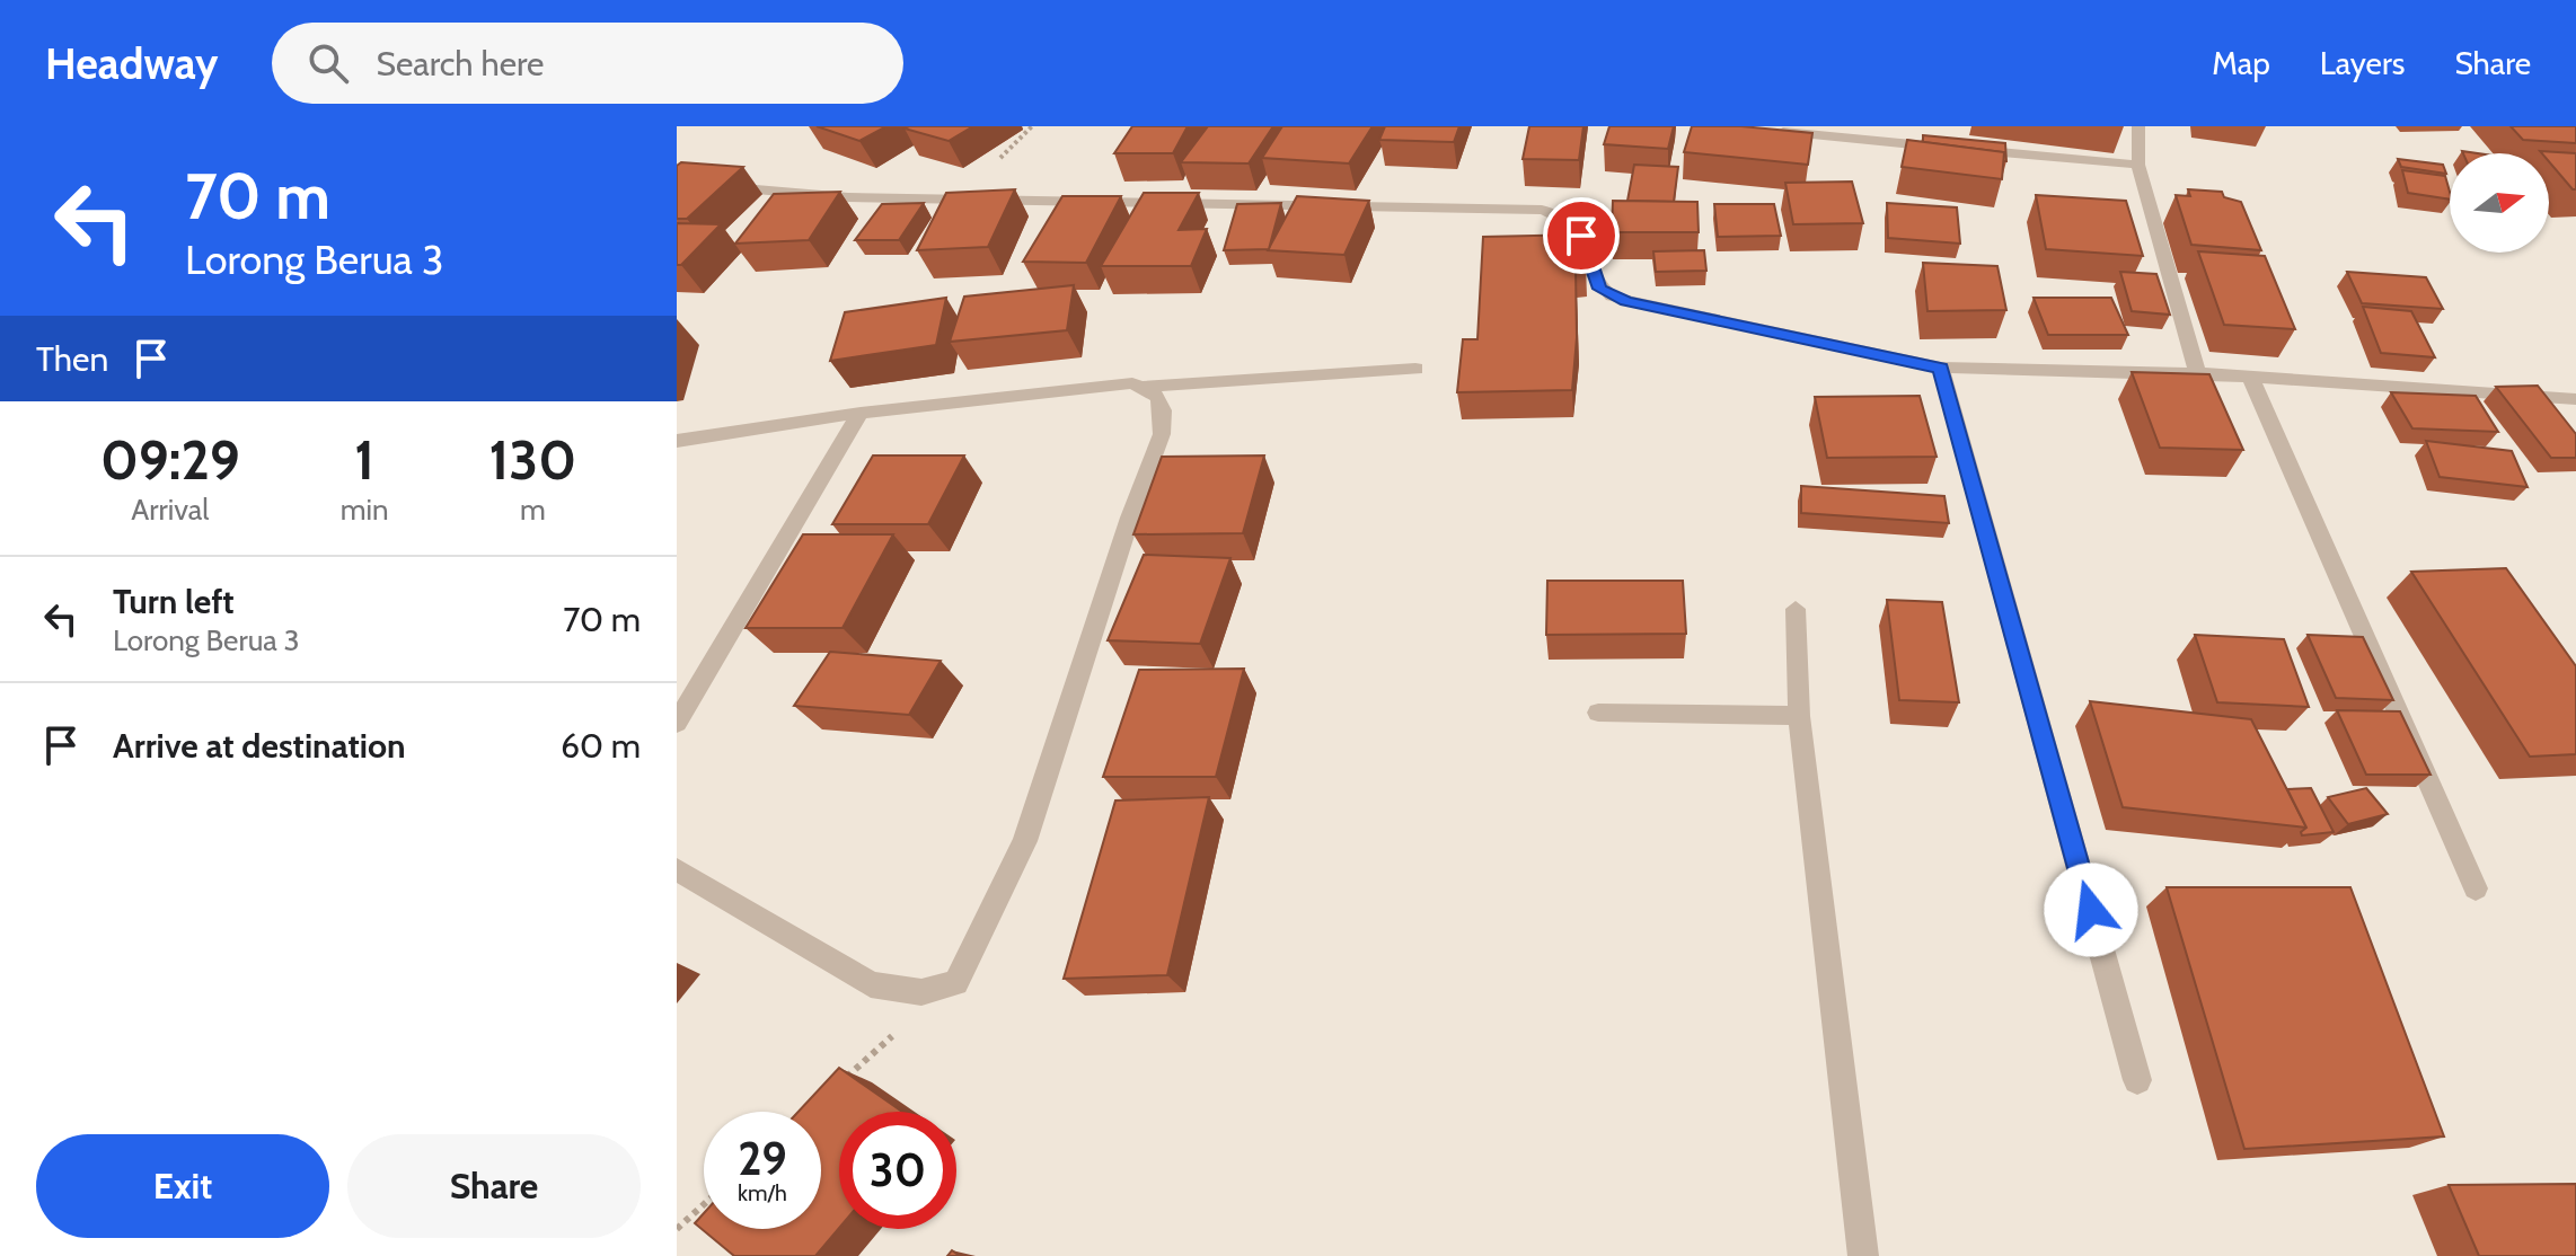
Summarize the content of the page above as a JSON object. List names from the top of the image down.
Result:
{
  "north": "right",
  "page": {
    "header": "Headway",
    "search": "Search here",
    "nav": ["Map", "Layers", "Share"],
    "turn": ["70 m", "Lorong Berua 3"],
    "then": "Then",
    "eta": [
      "09:29",
      "Arrival",
      "1",
      "min",
      "130",
      "m"
    ],
    "list": [
      {
        "name": "Turn left",
        "note": "Lorong Berua 3",
        "value": "70 m"
      },
      {
        "name": "Arrive at destination",
        "value": "60 m"
      }
    ],
    "speed": "29 km/h",
    "limit": "30",
    "buttons": ["Exit", "Share"]
  }
}
